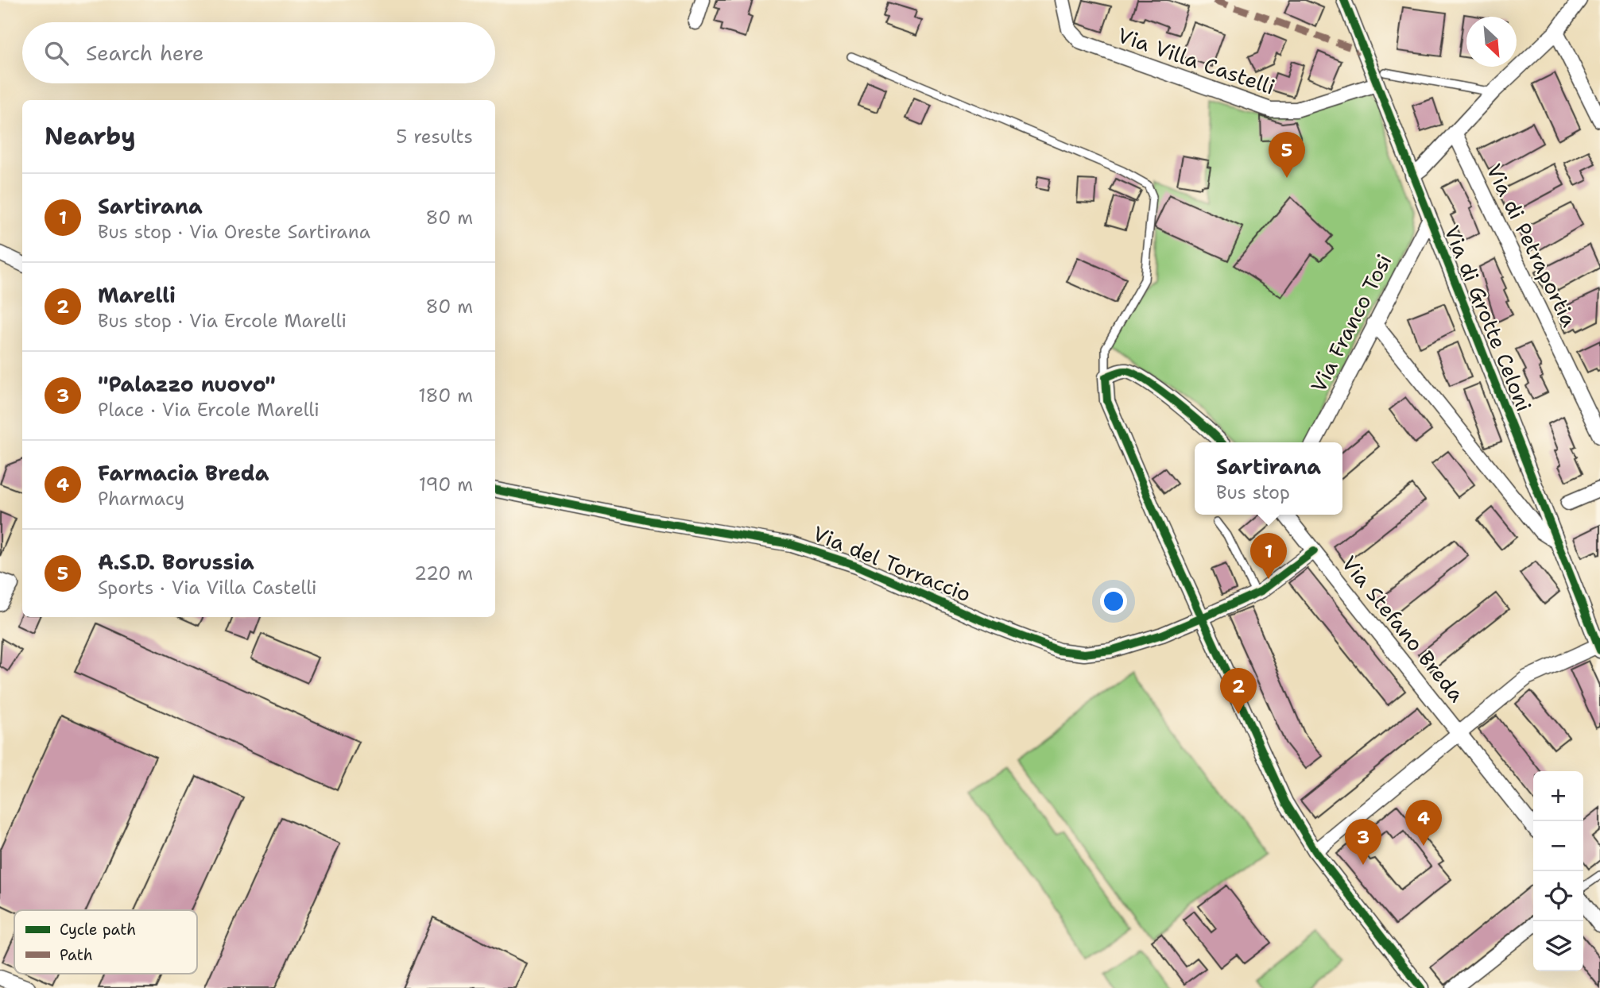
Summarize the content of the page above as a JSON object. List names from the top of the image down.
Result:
{
  "streets": {
    "street": [
      "Via Villa Castelli",
      "Via di Petraportia",
      "Via di Grotte Celoni",
      "Via Franco Tosi",
      "Via del Torraccio",
      "Via Stefano Breda"
    ]
  },
  "crossings": [
    ["Via Villa Castelli", "Via di Grotte Celoni"],
    ["Via di Grotte Celoni", "Via Franco Tosi"],
    ["Via del Torraccio", "Via Stefano Breda"]
  ],
  "legend": ["Cycle path", "Path"],
  "north": "bottom right",
  "page": {
    "search": "Search here",
    "heading": ["Nearby", "5 results"],
    "pins": [
      "5",
      "1",
      "2",
      "4",
      "3"
    ],
    "list": [
      {
        "mark": "1",
        "name": "Sartirana",
        "note": "Bus stop · Via Oreste Sartirana",
        "value": "80 m"
      },
      {
        "mark": "2",
        "name": "Marelli",
        "note": "Bus stop · Via Ercole Marelli",
        "value": "80 m"
      },
      {
        "mark": "3",
        "name": "\"Palazzo nuovo\"",
        "note": "Place · Via Ercole Marelli",
        "value": "180 m"
      },
      {
        "mark": "4",
        "name": "Farmacia Breda",
        "note": "Pharmacy",
        "value": "190 m"
      },
      {
        "mark": "5",
        "name": "A.S.D. Borussia",
        "note": "Sports · Via Villa Castelli",
        "value": "220 m"
      }
    ],
    "popup": ["Sartirana", "Bus stop"],
    "map_buttons": ["+", "−"]
  }
}
